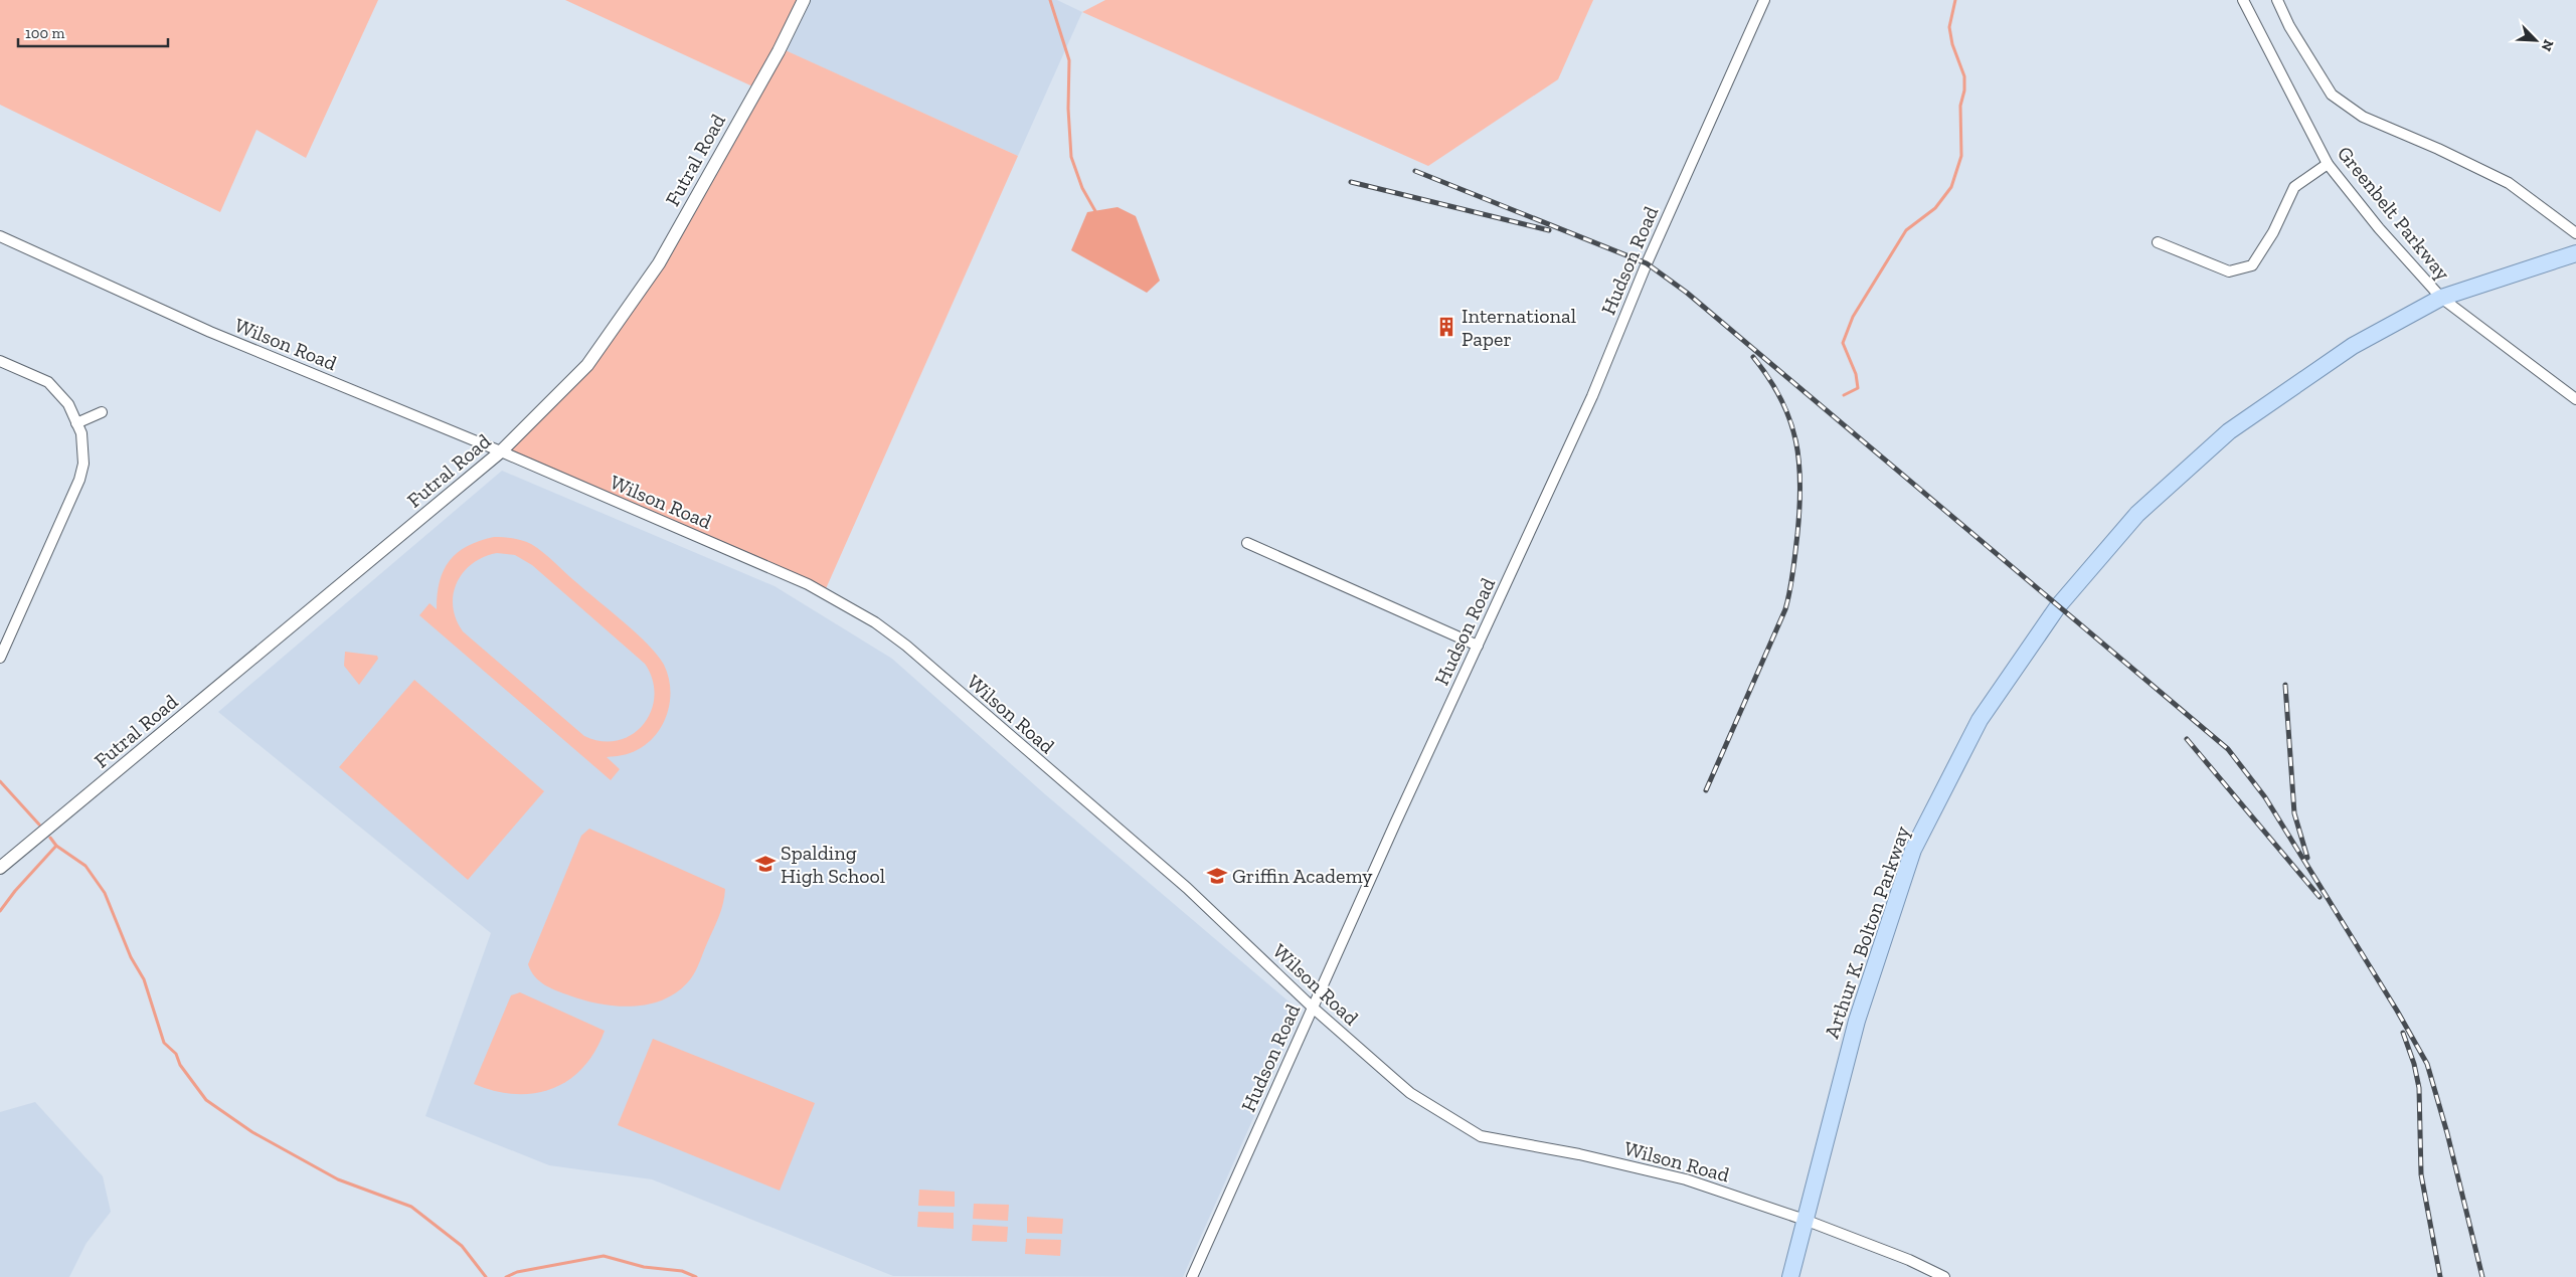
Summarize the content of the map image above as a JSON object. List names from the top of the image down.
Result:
{
  "streets": {
    "main road": ["Arthur K. Bolton Parkway"],
    "street": [
      "Futral Road",
      "Greenbelt Parkway",
      "Hudson Road",
      "Wilson Road"
    ]
  },
  "crossings": [
    ["Futral Road", "Wilson Road"],
    ["Greenbelt Parkway", "Arthur K. Bolton Parkway"],
    ["Hudson Road", "Wilson Road"],
    ["Wilson Road", "Arthur K. Bolton Parkway"]
  ],
  "places": {
    "building": ["International Paper"],
    "school or university": ["Spalding High School", "Griffin Academy"]
  },
  "scale_bar": "100 m",
  "north": "bottom right"
}
